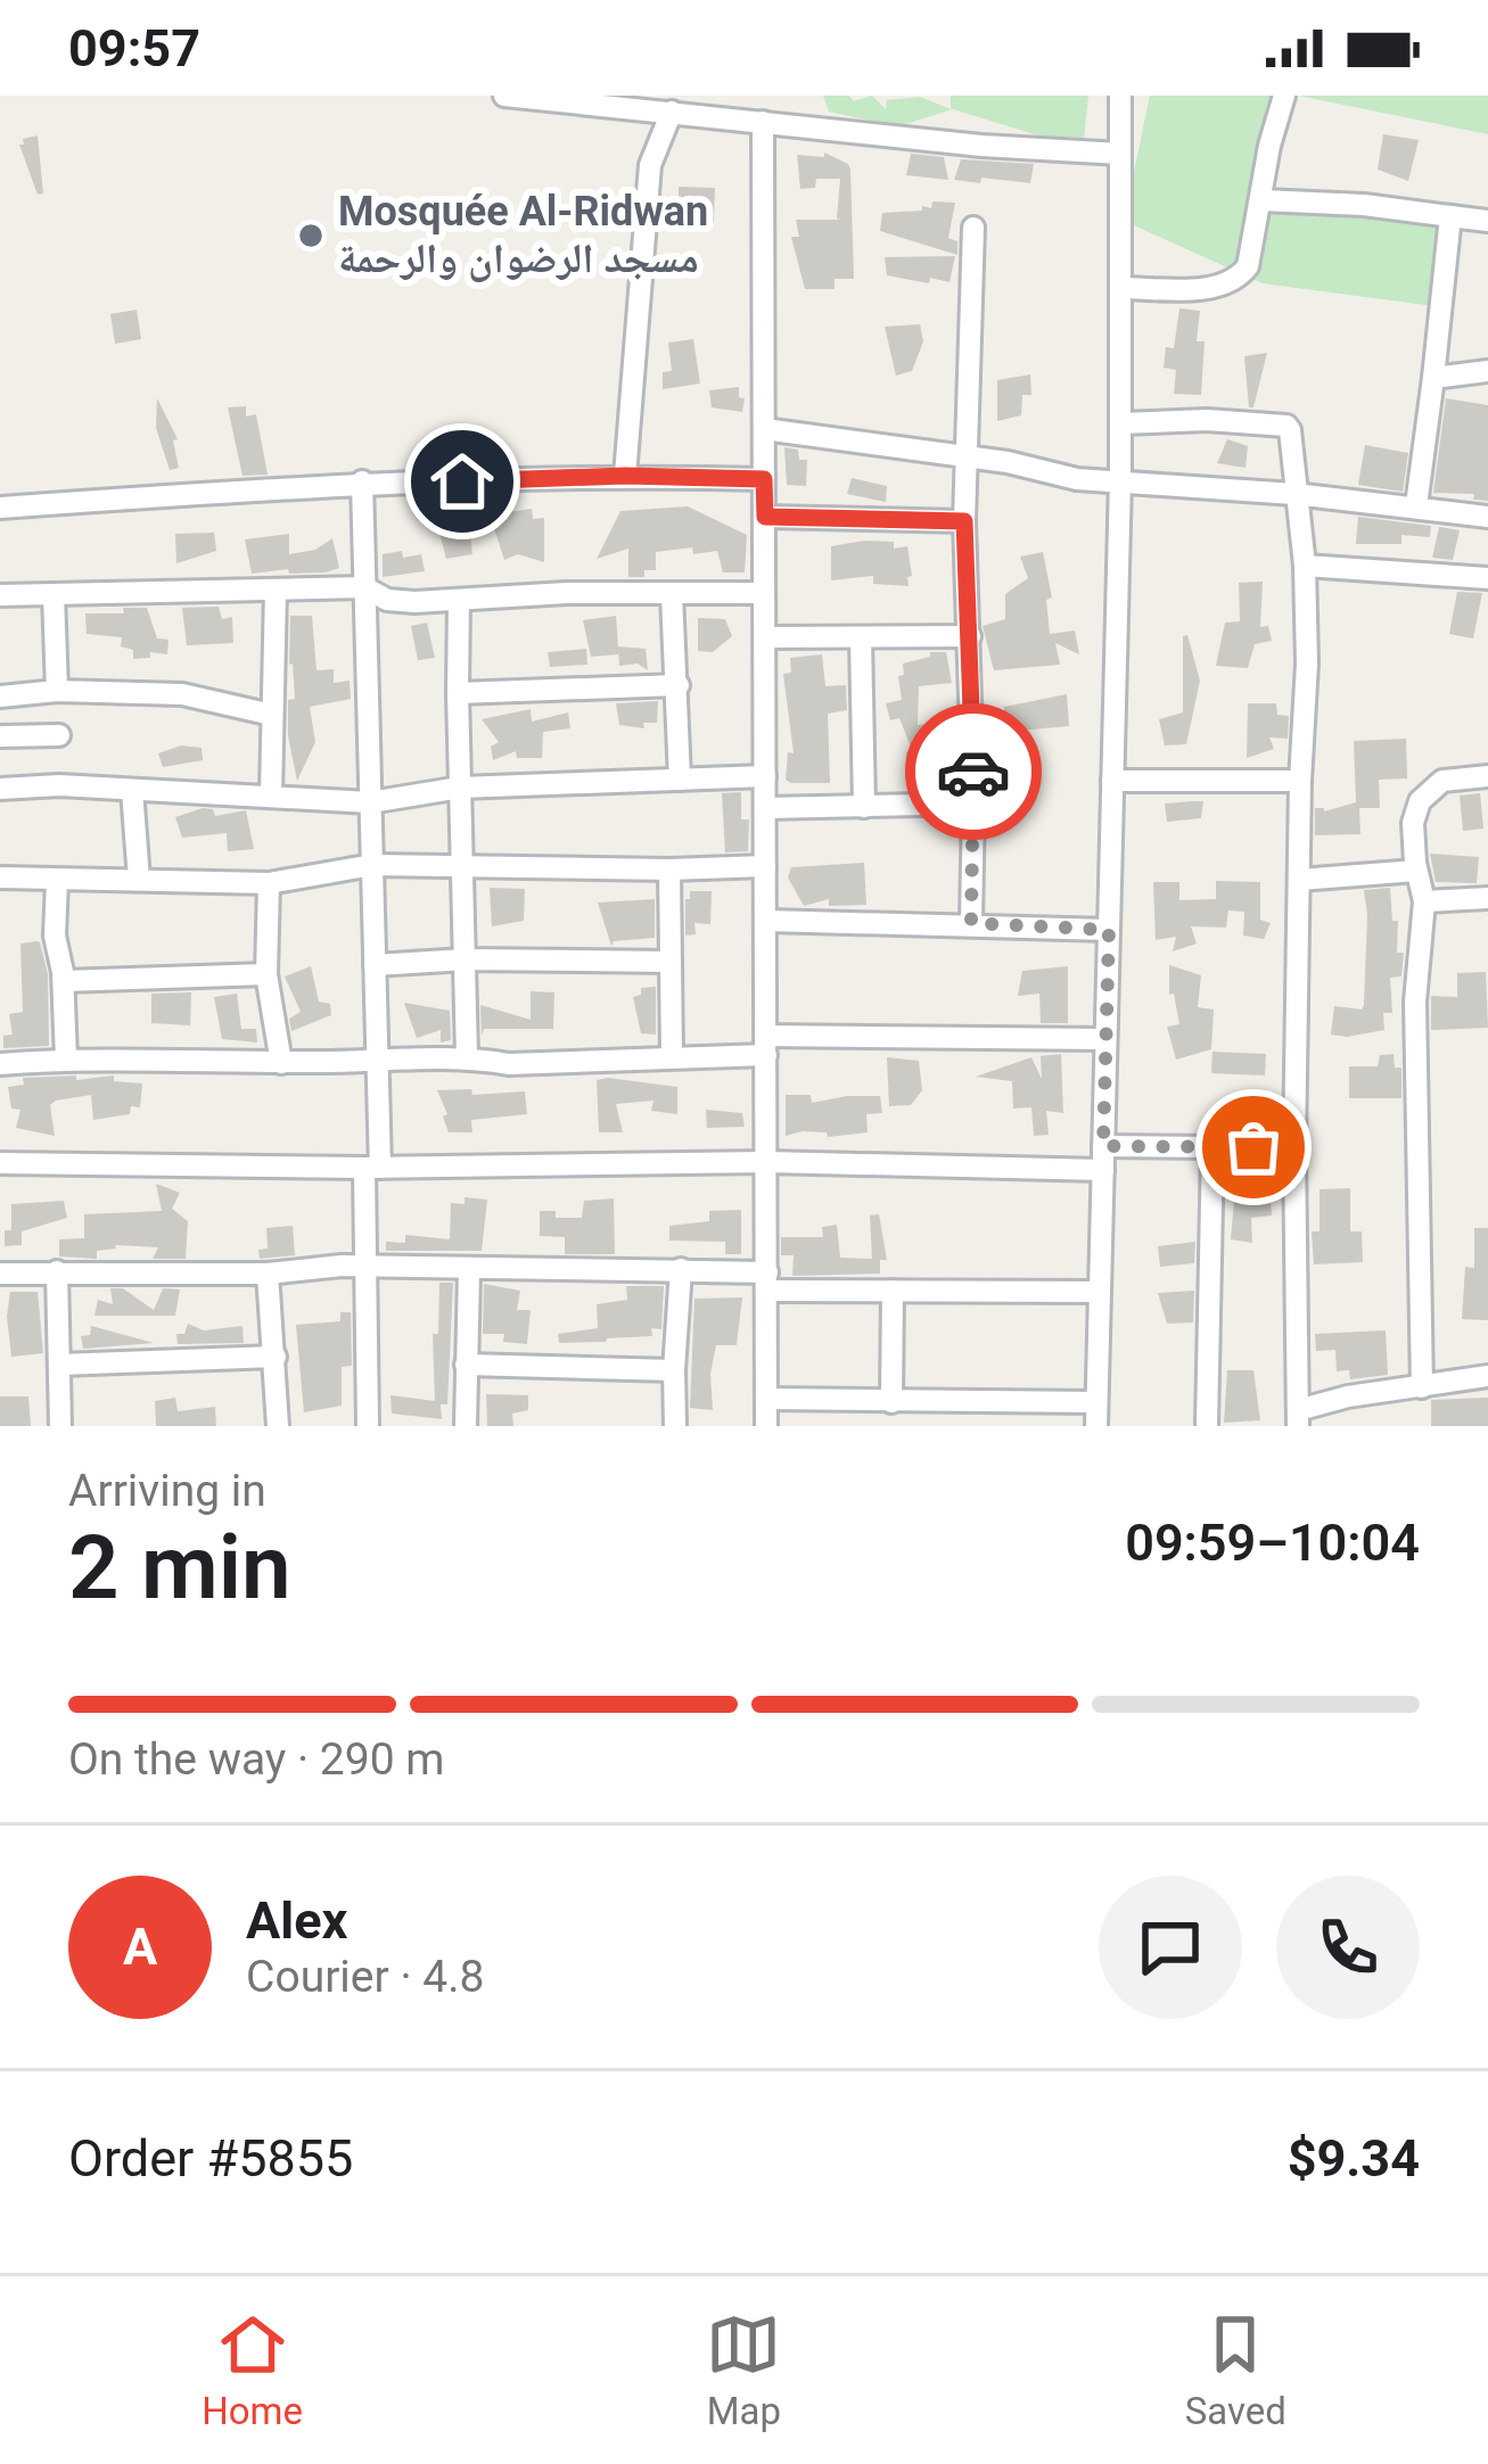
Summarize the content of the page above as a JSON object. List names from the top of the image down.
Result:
{
  "places": ["Mosquée Al-Ridwan مسجد الرضوان والرحمة"],
  "page": {
    "status": "09:57",
    "heading": ["2 min", "Arriving in", "09:59–10:04"],
    "panel": [
      "Alex",
      "Courier · 4.8",
      "Order #5855",
      "$9.34"
    ],
    "bar": "On the way · 290 m",
    "round": "A",
    "tabs": ["Home", "Map", "Saved"]
  }
}
